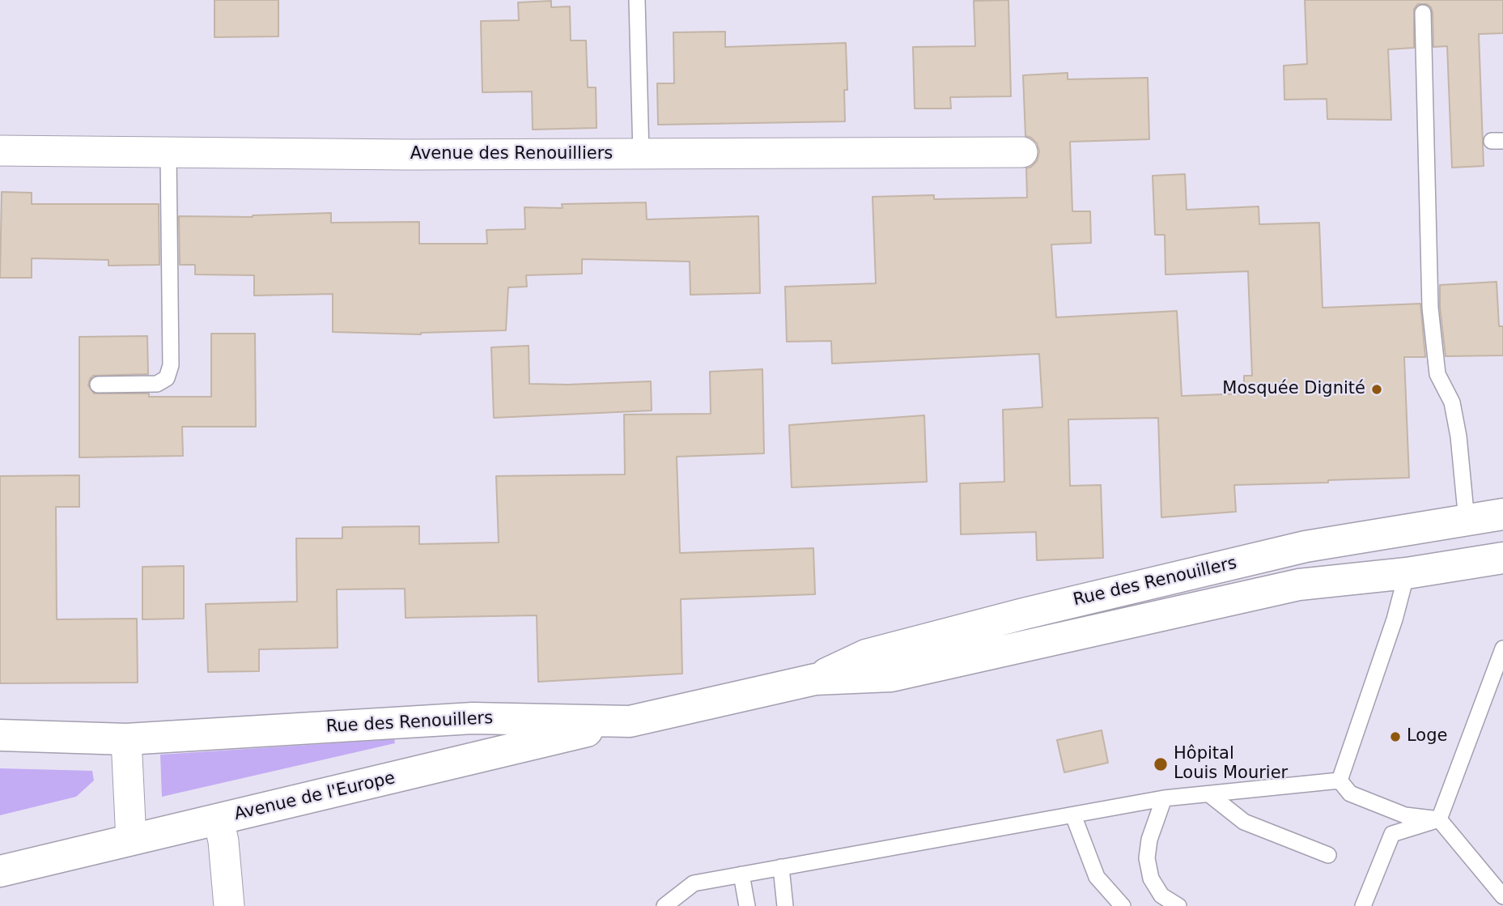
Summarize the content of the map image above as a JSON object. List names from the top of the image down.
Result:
{
  "streets": {
    "street": ["Avenue des Renouilliers", "Rue des Renouillers", "Avenue de l'Europe"]
  },
  "crossings": [
    ["Rue des Renouillers", "Avenue de l'Europe"]
  ],
  "places": ["Mosquée Dignité", "Loge", "Hôpital Louis Mourier"]
}
